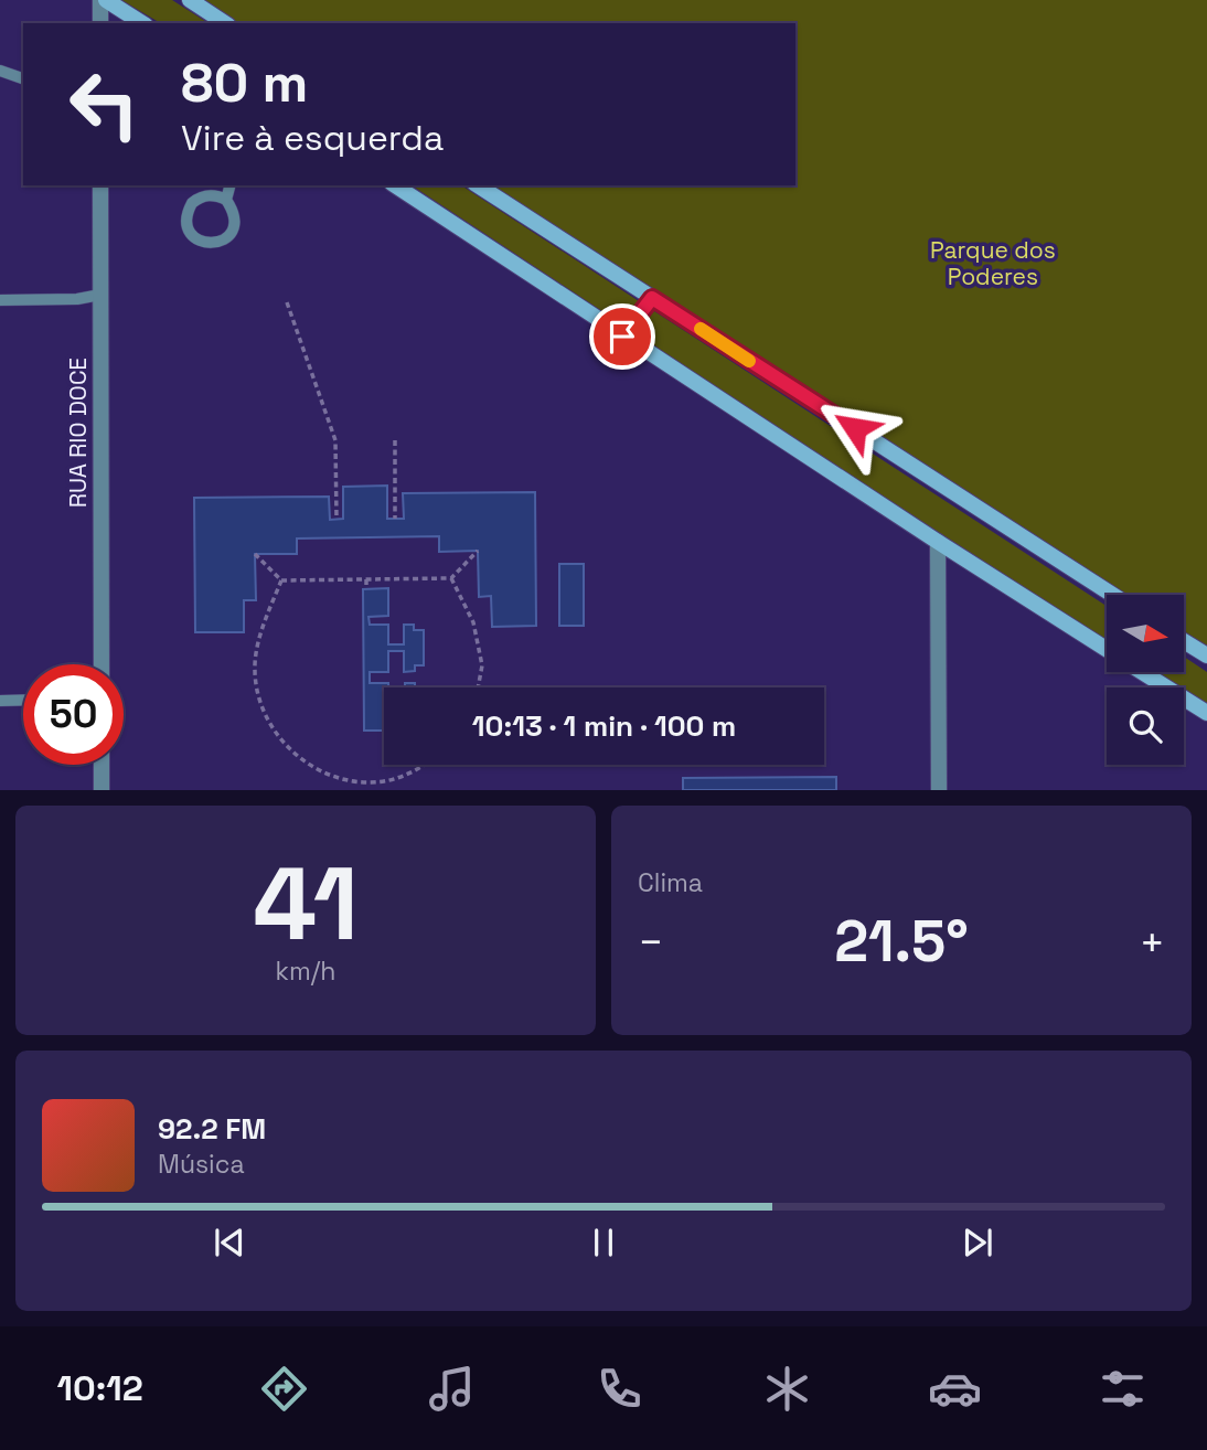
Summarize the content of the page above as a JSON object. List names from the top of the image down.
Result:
{
  "streets": {
    "street": ["RUA RIO DOCE"]
  },
  "parks": ["Parque dos Poderes"],
  "north": "right",
  "page": {
    "turn": ["80 m", "Vire à esquerda"],
    "limit": "50",
    "trip": "10:13 · 1 min · 100 m",
    "tile": [
      ["41", "km/h"],
      "Clima"
    ],
    "heat": ["−", "21.5°", "+"],
    "song": ["92.2 FM", "Música"],
    "tabs": "10:12"
  }
}
